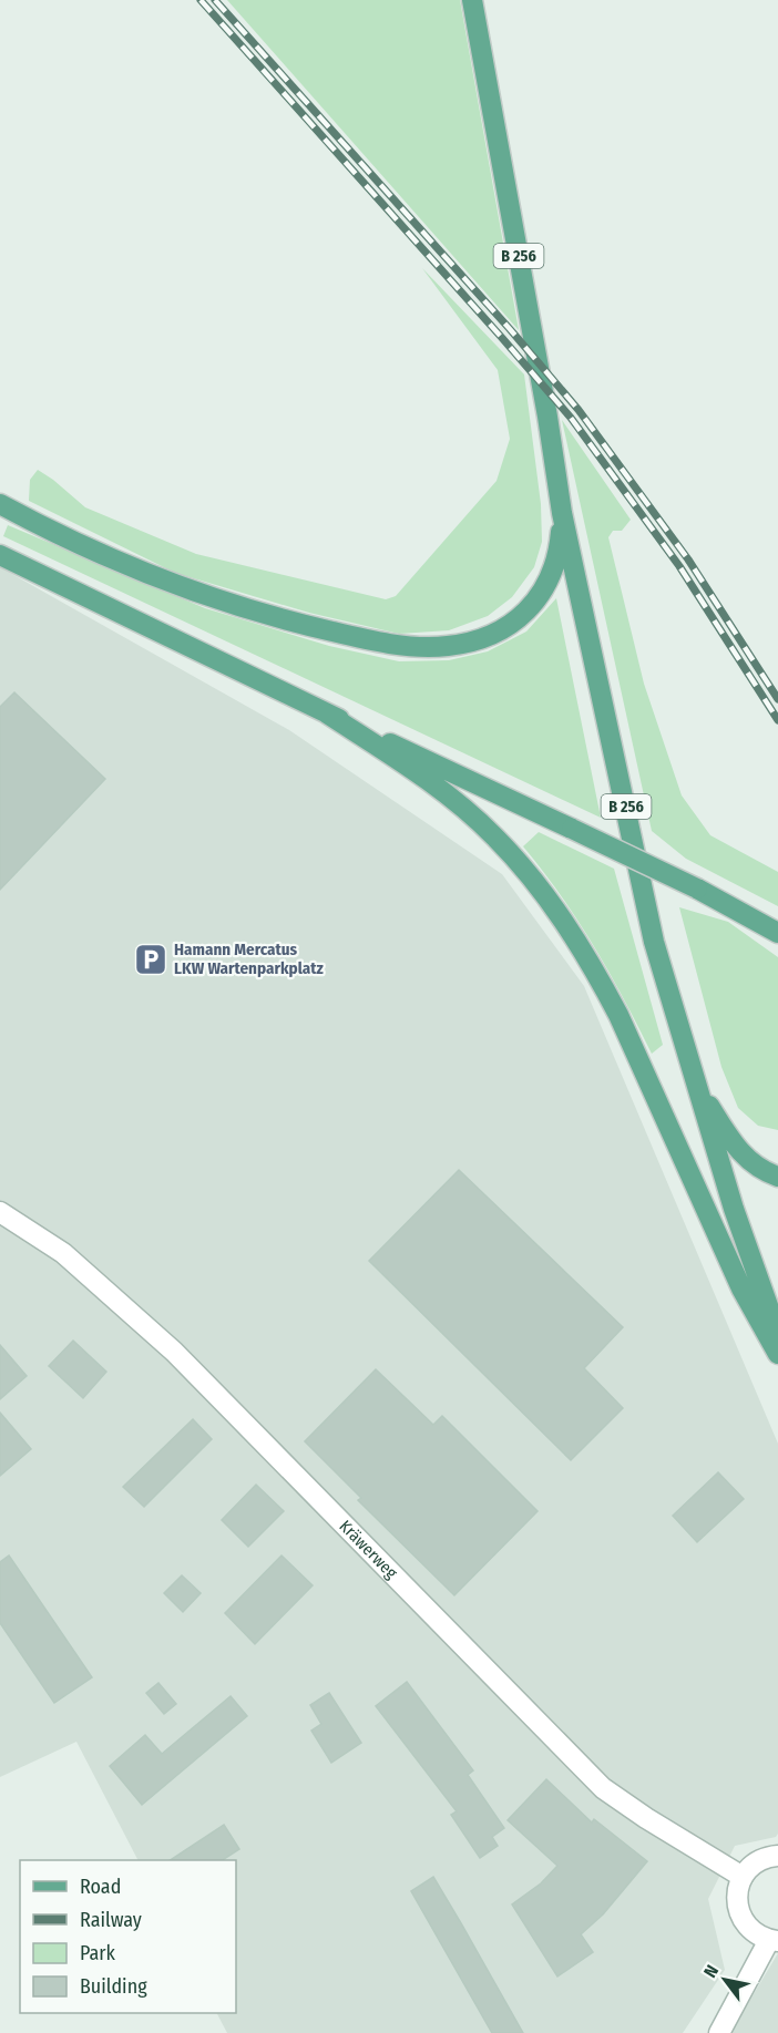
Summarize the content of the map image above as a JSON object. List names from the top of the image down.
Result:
{
  "streets": {
    "main road": ["B 256"],
    "street": ["Kräwerweg"]
  },
  "places": {
    "parking": ["Hamann Mercatus LKW Wartenparkplatz"]
  },
  "legend": [
    "Road",
    "Railway",
    "Park",
    "Building"
  ],
  "north": "top left"
}
